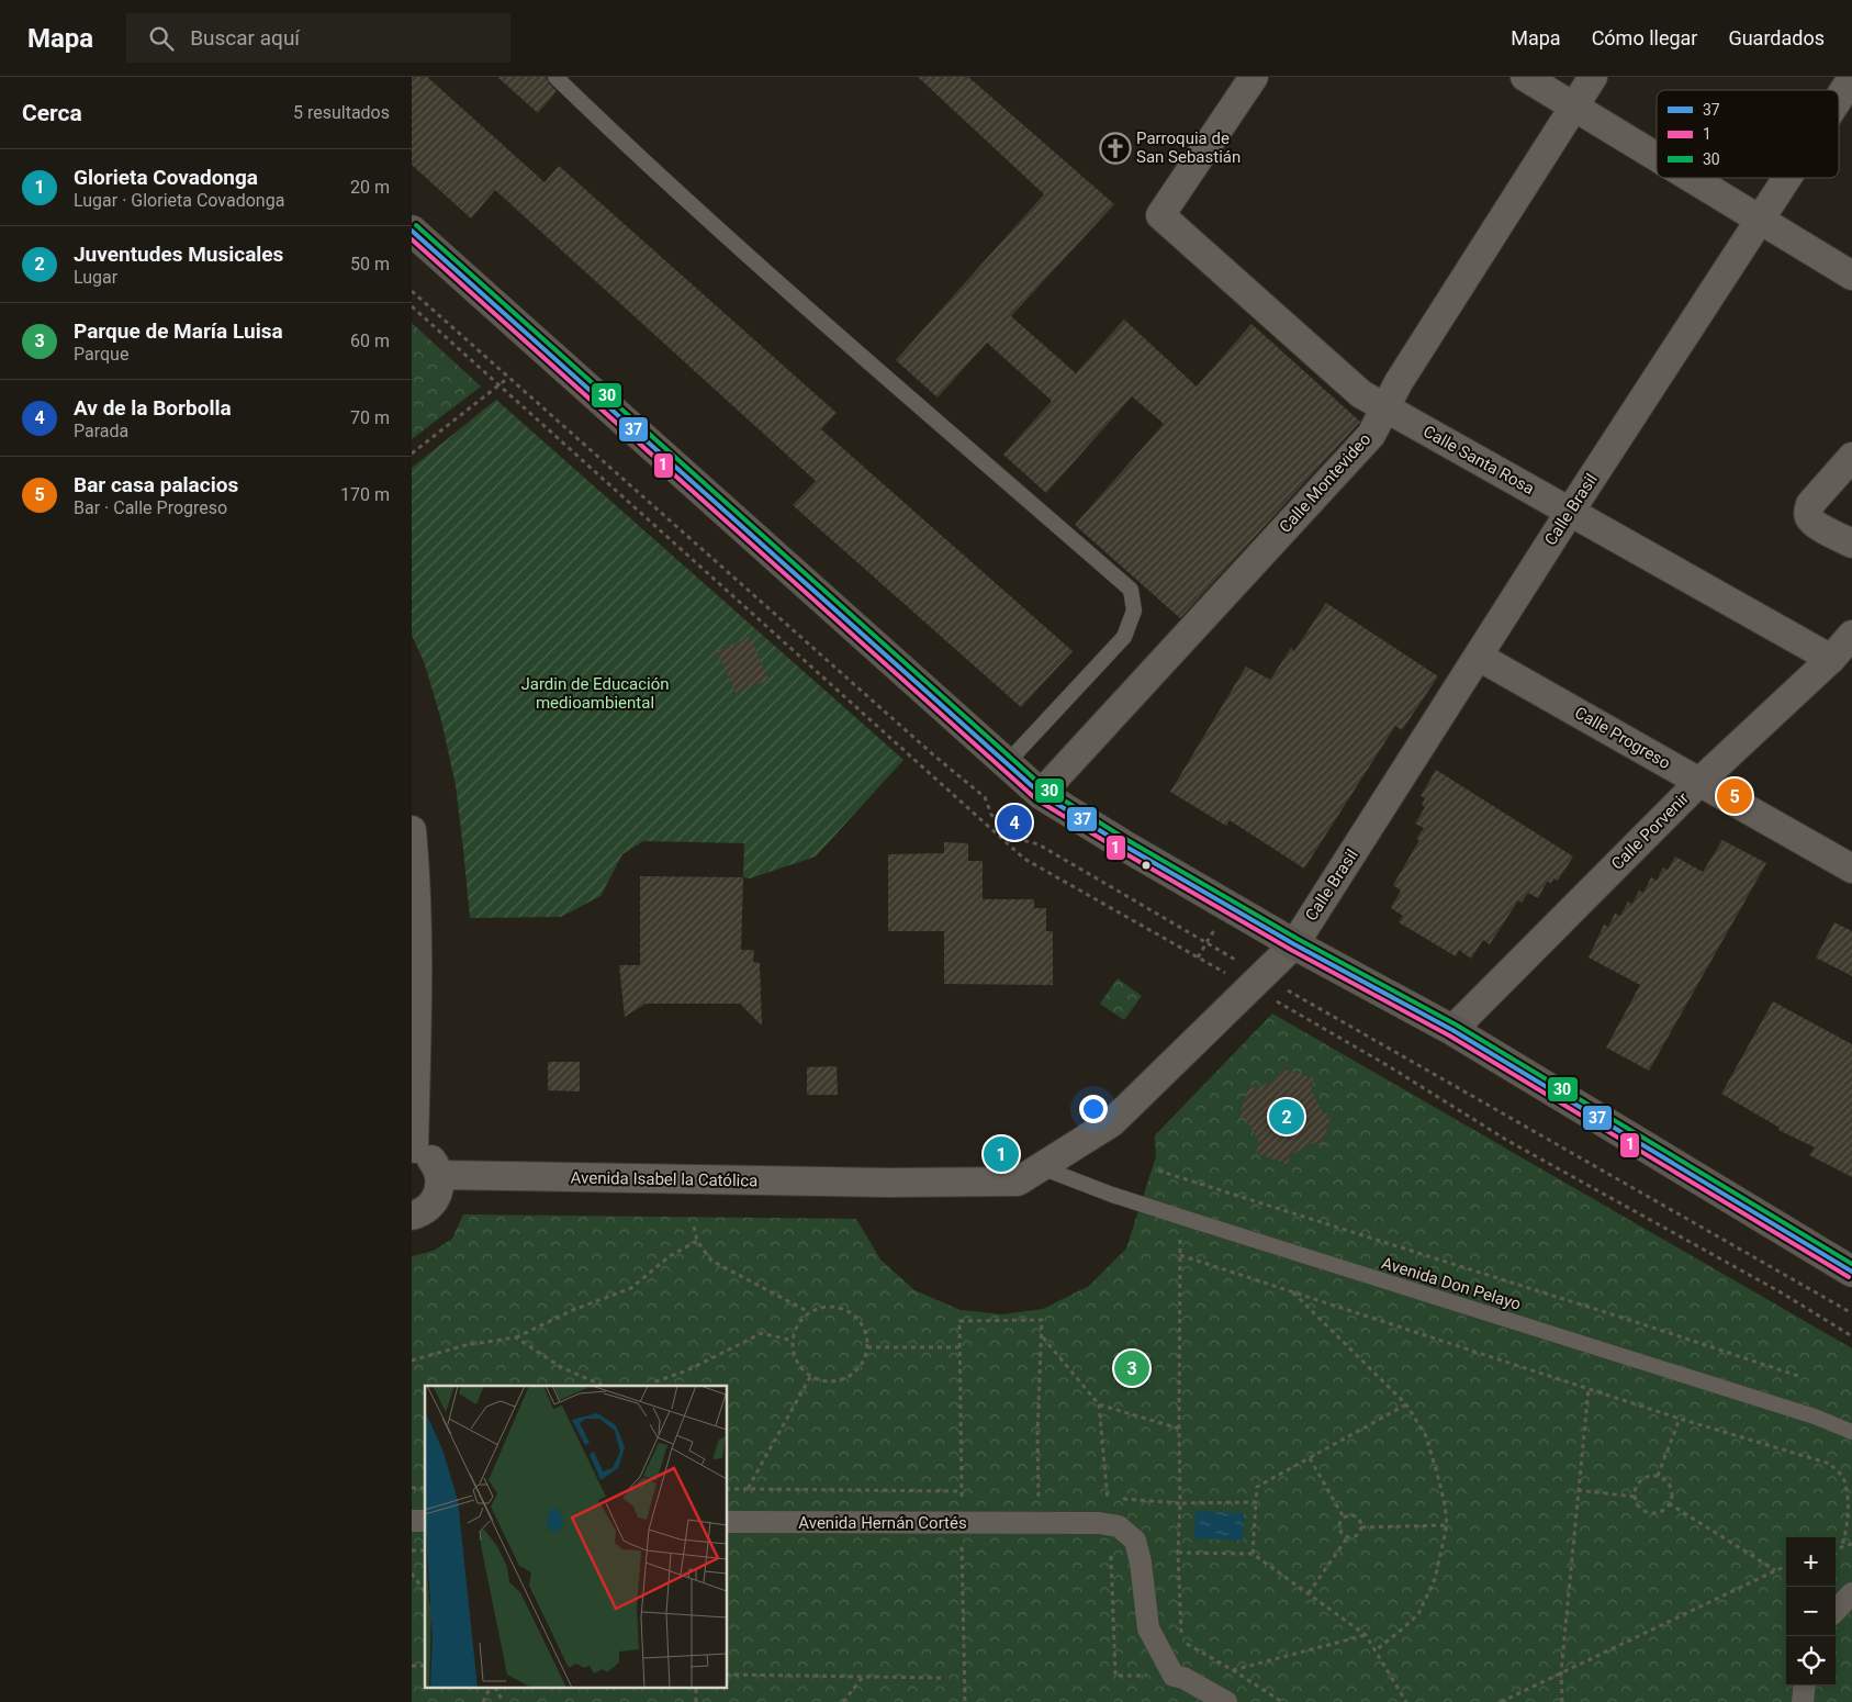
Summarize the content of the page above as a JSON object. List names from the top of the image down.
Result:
{
  "streets": {
    "street": [
      "Calle Santa Rosa",
      "Calle Montevideo",
      "Calle Brasil",
      "Calle Progreso",
      "Calle Porvenir",
      "Avenida Isabel la Católica",
      "Avenida Hernán Cortés"
    ],
    "lane": ["Avenida Don Pelayo"]
  },
  "crossings": [
    ["Calle Santa Rosa", "Calle Montevideo"],
    ["Calle Santa Rosa", "Calle Brasil"],
    ["Calle Santa Rosa", "Calle Porvenir"],
    ["Calle Brasil", "Calle Progreso"],
    ["Calle Brasil", "Avenida Isabel la Católica"],
    ["Calle Progreso", "Calle Porvenir"],
    ["Avenida Isabel la Católica", "Avenida Don Pelayo"]
  ],
  "parks": ["Jardin de Educación medioambiental"],
  "places": {
    "church": ["Parroquia de San Sebastián"]
  },
  "lines": ["transit line 30", "transit line 37", "transit line 1"],
  "legend": ["37", "1", "30"],
  "page": {
    "header": "Mapa",
    "search": "Buscar aquí",
    "nav": ["Mapa", "Cómo llegar", "Guardados"],
    "heading": ["Cerca", "5 resultados"],
    "list": [
      {
        "mark": "1",
        "name": "Glorieta Covadonga",
        "note": "Lugar · Glorieta Covadonga",
        "value": "20 m"
      },
      {
        "mark": "2",
        "name": "Juventudes Musicales",
        "note": "Lugar",
        "value": "50 m"
      },
      {
        "mark": "3",
        "name": "Parque de María Luisa",
        "note": "Parque",
        "value": "60 m"
      },
      {
        "mark": "4",
        "name": "Av de la Borbolla",
        "note": "Parada",
        "value": "70 m"
      },
      {
        "mark": "5",
        "name": "Bar casa palacios",
        "note": "Bar · Calle Progreso",
        "value": "170 m"
      }
    ],
    "pins": [
      "5",
      "4",
      "2",
      "1",
      "3"
    ],
    "map_buttons": ["+", "−"]
  }
}
